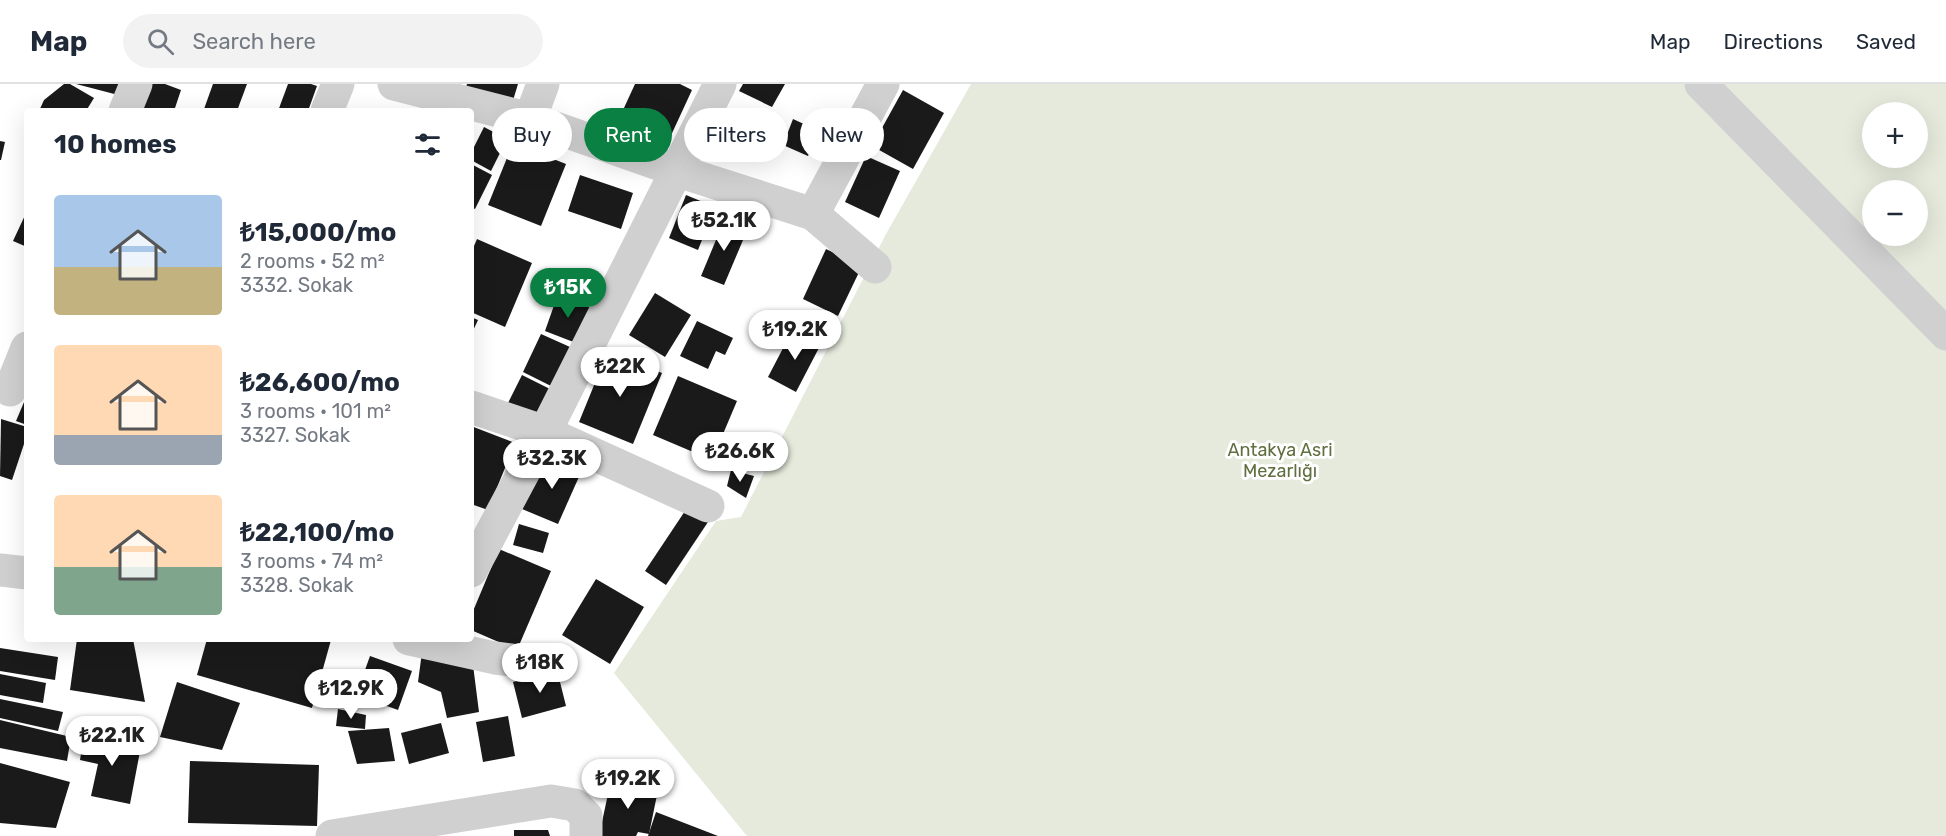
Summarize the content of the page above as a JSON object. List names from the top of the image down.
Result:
{
  "parks": ["Antakya Asri Mezarlığı"],
  "page": {
    "header": "Map",
    "search": "Search here",
    "nav": ["Map", "Directions", "Saved"],
    "map_buttons": ["+", "−"],
    "chip": [
      "Buy",
      "Rent",
      "Filters",
      "New"
    ],
    "heading": "10 homes",
    "list": [
      {
        "name": "₺15,000/mo",
        "note": "2 rooms · 52 m² · 3332. Sokak"
      },
      {
        "name": "₺26,600/mo",
        "note": "3 rooms · 101 m² · 3327. Sokak"
      },
      {
        "name": "₺22,100/mo",
        "note": "3 rooms · 74 m² · 3328. Sokak"
      }
    ],
    "price": [
      "₺52.1K",
      "₺15K",
      "₺19.2K",
      "₺22K",
      "₺26.6K",
      "₺32.3K",
      "₺18K",
      "₺12.9K",
      "₺22.1K",
      "₺19.2K"
    ]
  }
}
